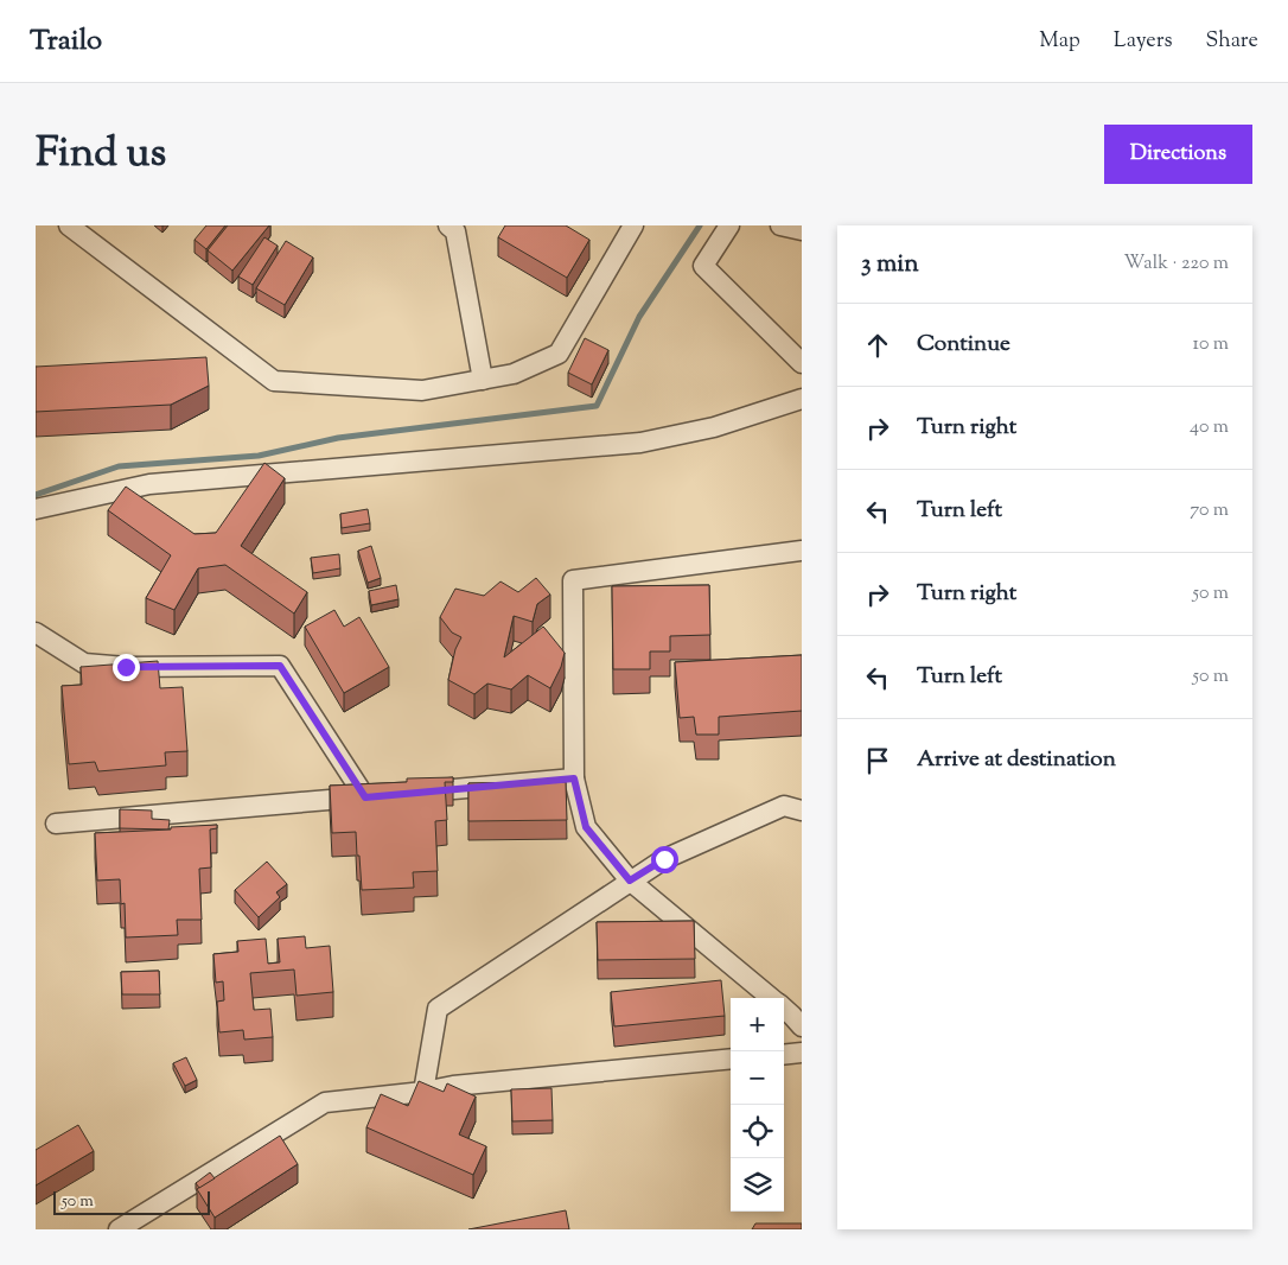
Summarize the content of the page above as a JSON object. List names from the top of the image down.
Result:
{
  "scale_bar": "50 m",
  "page": {
    "header": "Trailo",
    "nav": ["Map", "Layers", "Share"],
    "title": "Find us",
    "buttons": "Directions",
    "heading": ["3 min", "Walk · 220 m"],
    "list": [
      ["Continue", "10 m"],
      ["Turn right", "40 m"],
      ["Turn left", "70 m"],
      ["Turn right", "50 m"],
      ["Turn left", "50 m"],
      "Arrive at destination"
    ],
    "map_buttons": ["+", "−"],
    "scale": "50 m"
  }
}
